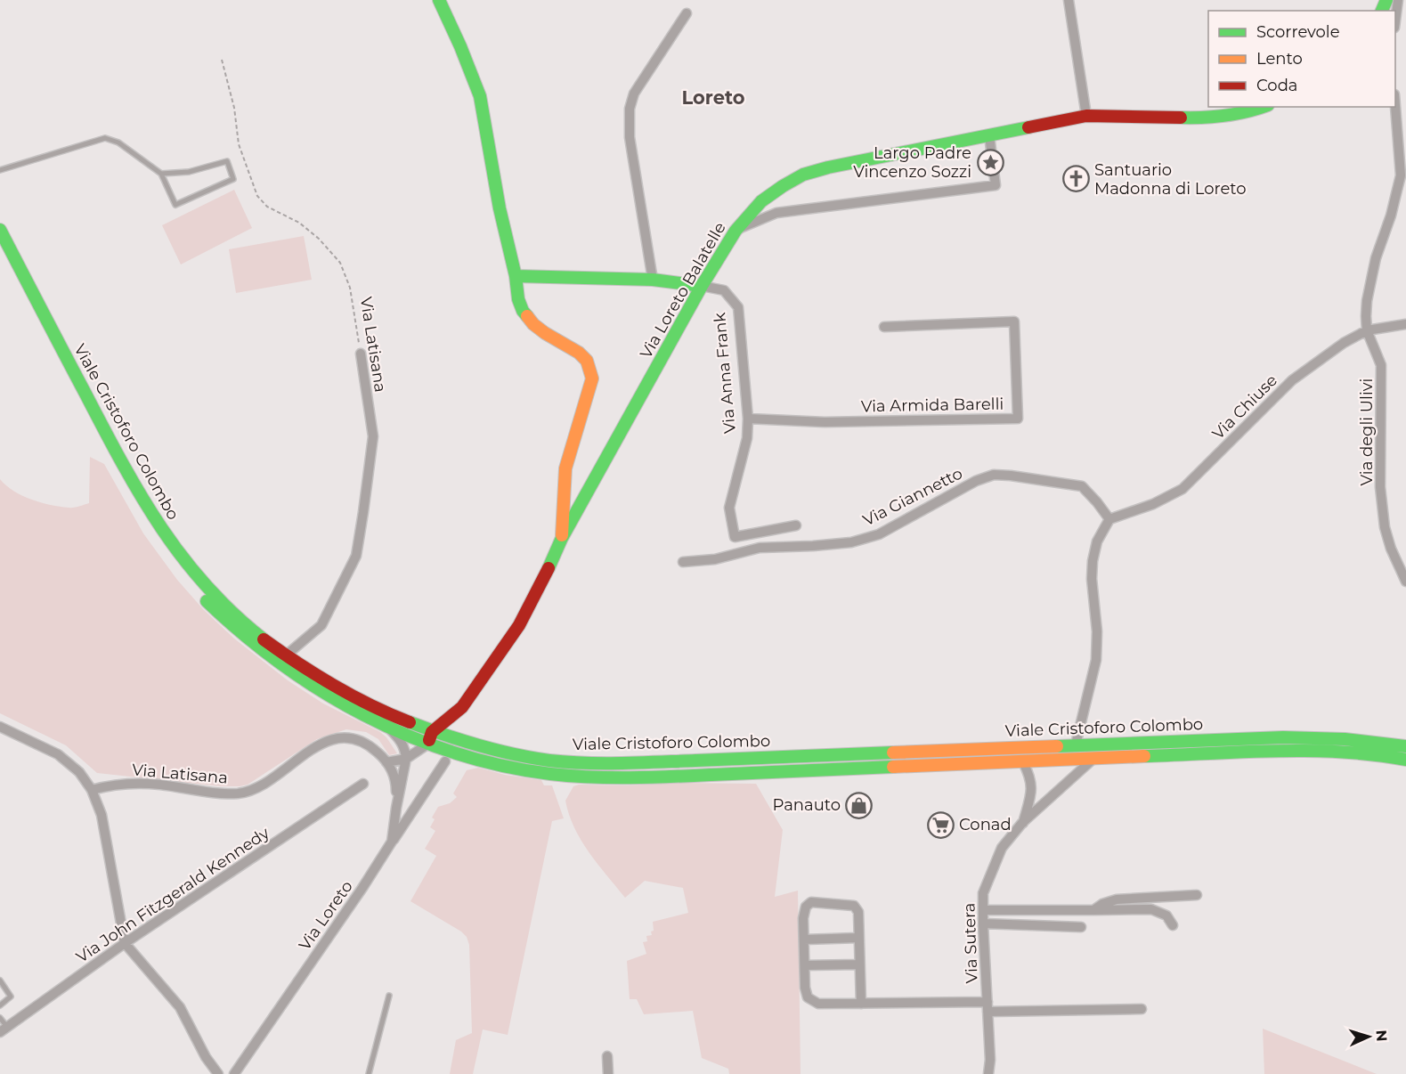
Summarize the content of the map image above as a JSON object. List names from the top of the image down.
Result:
{
  "streets": {
    "main road": ["Via Loreto Balatelle", "Via Anna Frank", "Viale Cristoforo Colombo"],
    "street": [
      "Via Latisana",
      "Via Armida Barelli",
      "Via Chiuse",
      "Via degli Ulivi",
      "Via Giannetto",
      "Via John Fitzgerald Kennedy",
      "Via Loreto",
      "Via Sutera"
    ]
  },
  "crossings": [
    ["Via Loreto Balatelle", "Via Anna Frank"],
    ["Via Loreto Balatelle", "Viale Cristoforo Colombo"],
    ["Via Latisana", "Viale Cristoforo Colombo"],
    ["Via Latisana", "Via Loreto"],
    ["Via Anna Frank", "Via Armida Barelli"],
    ["Via Anna Frank", "Via Giannetto"],
    ["Via Chiuse", "Via degli Ulivi"],
    ["Via Chiuse", "Via Giannetto"]
  ],
  "districts": ["Loreto"],
  "places": {
    "place": ["Largo Padre Vincenzo Sozzi"],
    "church": ["Santuario Madonna di Loreto"],
    "shop": ["Panauto"],
    "supermarket": ["Conad"]
  },
  "legend": ["Scorrevole", "Lento", "Coda"],
  "north": "right"
}
